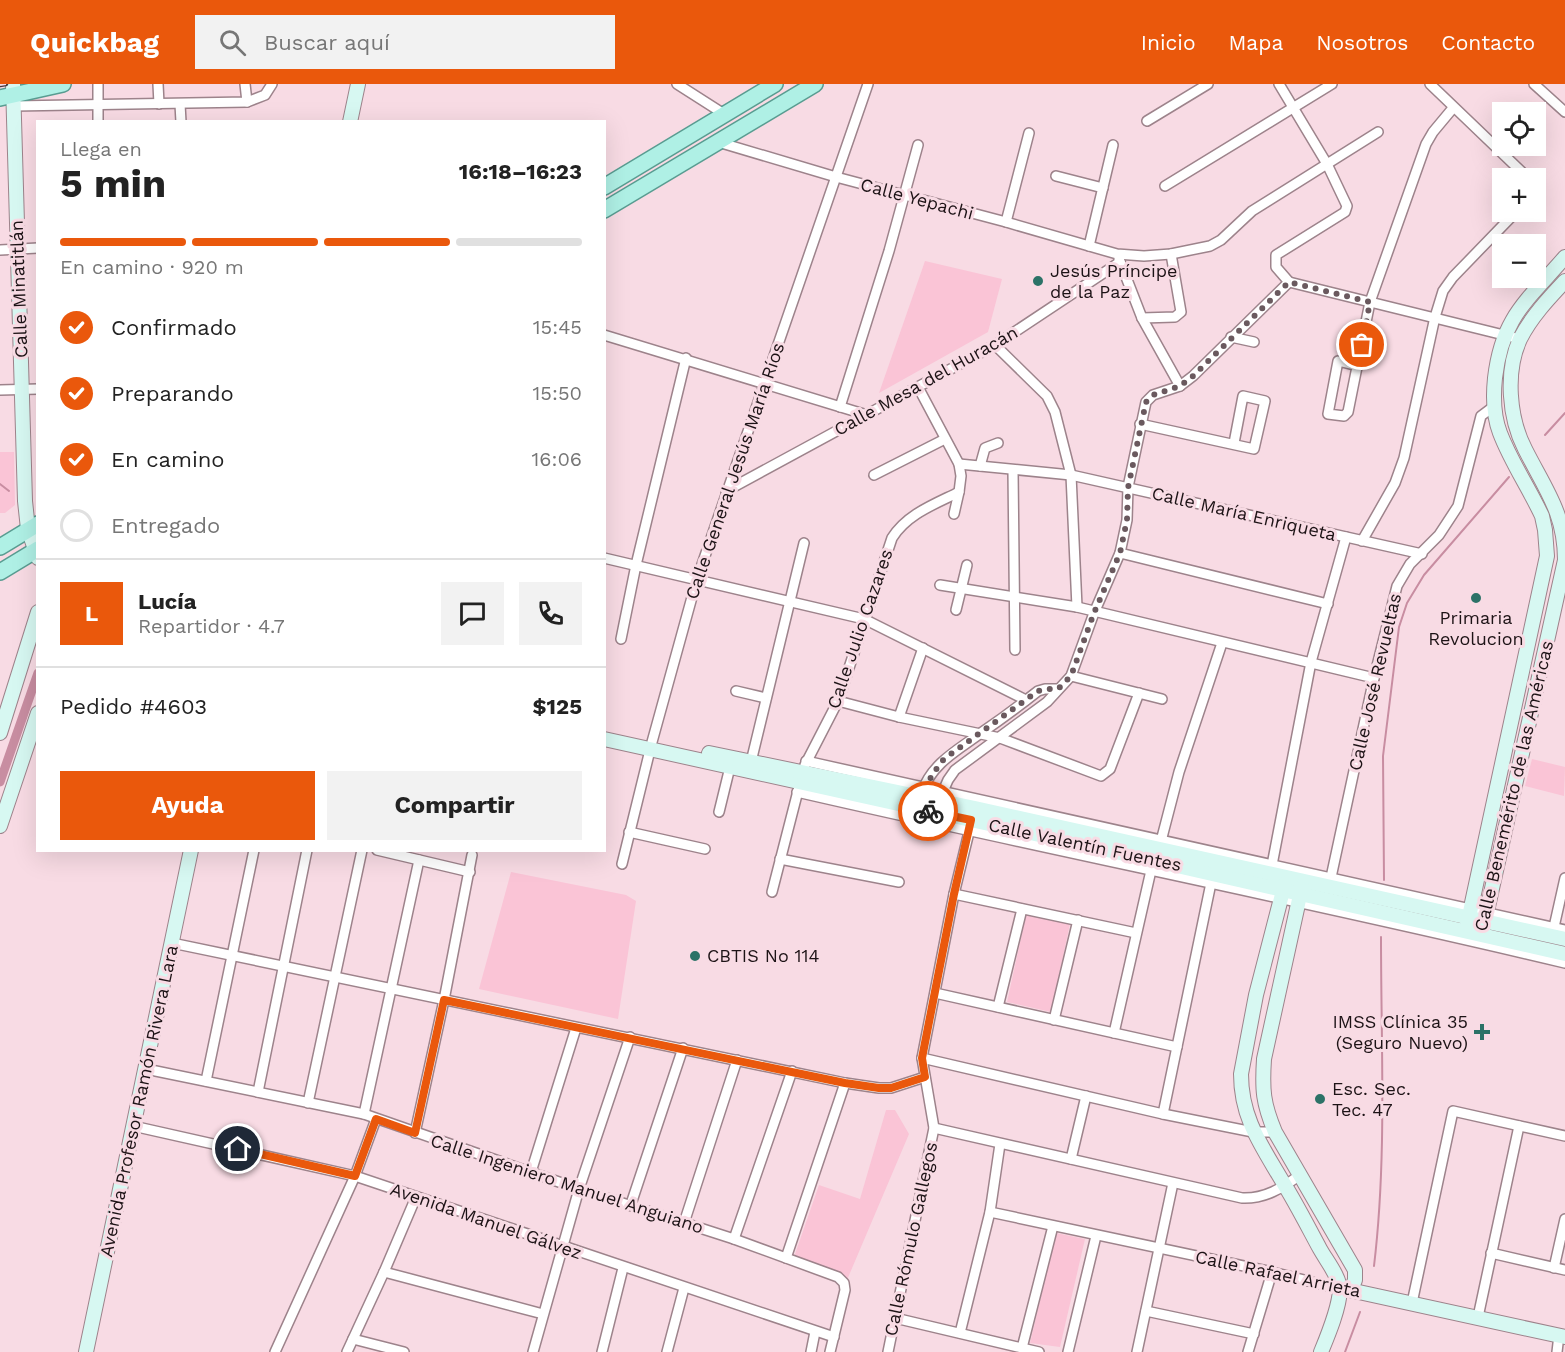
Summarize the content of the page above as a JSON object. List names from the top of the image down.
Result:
{
  "streets": {
    "street": [
      "Calle Yepachi",
      "Calle Minatitlán",
      "Calle Mesa del Huracán",
      "Calle General Jesús María Ríos",
      "Calle María Enriqueta",
      "Calle Julio Cazares",
      "Calle José Revueltas",
      "Calle Benemérito de las Américas",
      "Calle Valentín Fuentes",
      "Avenida Profesor Ramón Rivera Lara",
      "Calle Ingeniero Manuel Anguiano",
      "Avenida Manuel Gálvez",
      "Calle Rómulo Gallegos",
      "Calle Rafael Arrieta"
    ]
  },
  "crossings": [
    ["Calle Yepachi", "Calle Mesa del Huracán"],
    ["Calle Yepachi", "Calle General Jesús María Ríos"],
    ["Calle Mesa del Huracán", "Calle General Jesús María Ríos"],
    ["Calle General Jesús María Ríos", "Calle Valentín Fuentes"],
    ["Calle María Enriqueta", "Calle José Revueltas"],
    ["Calle Julio Cazares", "Calle Valentín Fuentes"],
    ["Calle José Revueltas", "Calle Benemérito de las Américas"],
    ["Calle José Revueltas", "Calle Valentín Fuentes"],
    ["Calle Benemérito de las Américas", "Calle Valentín Fuentes"],
    ["Calle Valentín Fuentes", "Calle Rómulo Gallegos"],
    ["Avenida Profesor Ramón Rivera Lara", "Calle Ingeniero Manuel Anguiano"],
    ["Avenida Profesor Ramón Rivera Lara", "Avenida Manuel Gálvez"],
    ["Calle Ingeniero Manuel Anguiano", "Avenida Manuel Gálvez"]
  ],
  "places": {
    "other": [
      "Jesús Príncipe de la Paz",
      "Primaria Revolucion",
      "CBTIS No 114",
      "Esc. Sec. Tec. 47"
    ],
    "health": ["IMSS Clínica 35 (Seguro Nuevo)"]
  },
  "page": {
    "header": "Quickbag",
    "search": "Buscar aquí",
    "nav": [
      "Inicio",
      "Mapa",
      "Nosotros",
      "Contacto"
    ],
    "map_buttons": ["+", "−"],
    "heading": ["5 min", "Llega en", "16:18–16:23"],
    "panel": [
      "Lucía",
      "Repartidor · 4.7",
      "Pedido #4603",
      "$125"
    ],
    "bar": "En camino · 920 m",
    "list": [
      ["Confirmado", "15:45"],
      ["Preparando", "15:50"],
      ["En camino", "16:06"],
      "Entregado"
    ],
    "round": "L",
    "buttons": ["Ayuda", "Compartir"]
  }
}
